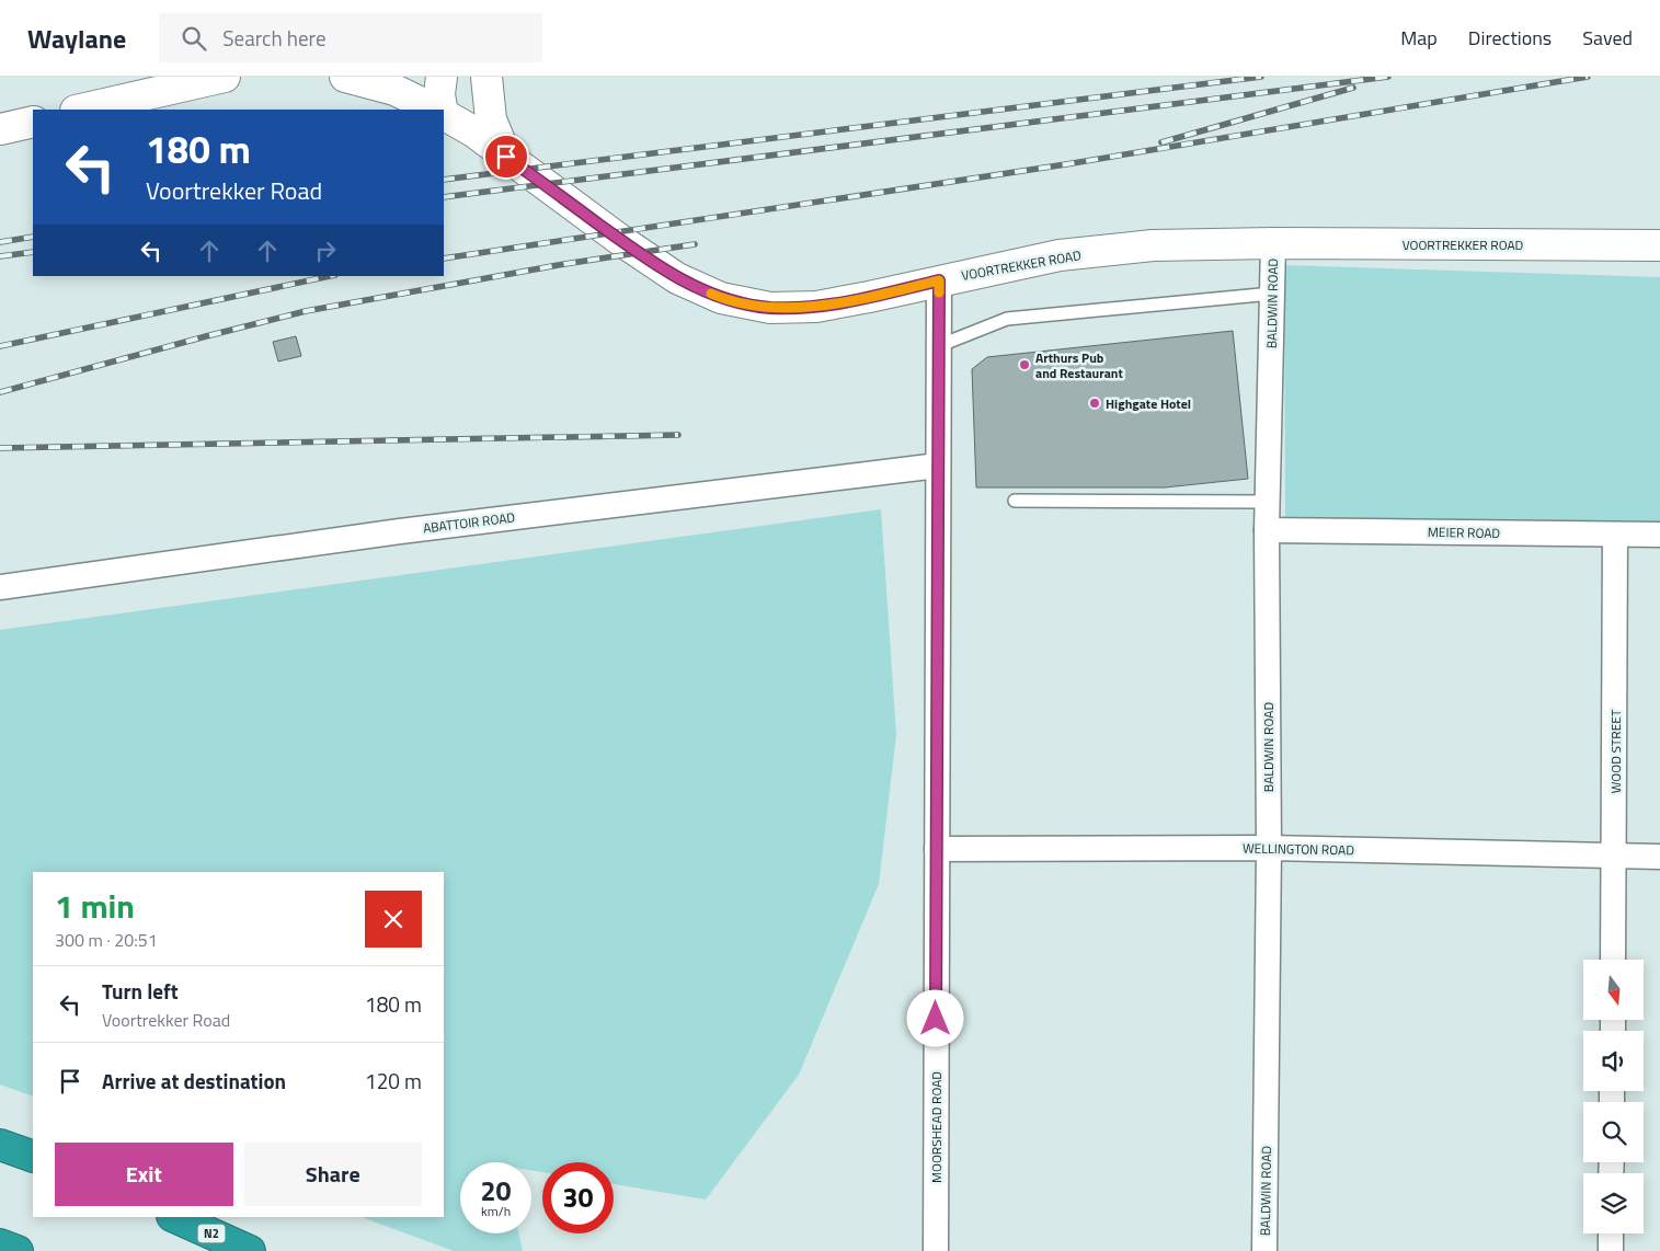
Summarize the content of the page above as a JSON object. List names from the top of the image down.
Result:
{
  "streets": {
    "highway": ["N2"],
    "main road": ["VOORTREKKER ROAD"],
    "street": [
      "BALDWIN ROAD",
      "ABATTOIR ROAD",
      "MEIER ROAD",
      "WOOD STREET",
      "WELLINGTON ROAD",
      "MOORSHEAD ROAD"
    ]
  },
  "crossings": [
    ["VOORTREKKER ROAD", "BALDWIN ROAD"],
    ["VOORTREKKER ROAD", "MOORSHEAD ROAD"],
    ["BALDWIN ROAD", "MEIER ROAD"],
    ["BALDWIN ROAD", "WELLINGTON ROAD"],
    ["ABATTOIR ROAD", "MOORSHEAD ROAD"],
    ["MEIER ROAD", "WOOD STREET"],
    ["WOOD STREET", "WELLINGTON ROAD"],
    ["WELLINGTON ROAD", "MOORSHEAD ROAD"]
  ],
  "places": ["Arthurs Pub and Restaurant", "Highgate Hotel"],
  "north": "bottom",
  "page": {
    "header": "Waylane",
    "search": "Search here",
    "nav": ["Map", "Directions", "Saved"],
    "turn": ["180 m", "Voortrekker Road"],
    "heading": ["1 min", "300 m · 20:51"],
    "list": [
      {
        "name": "Turn left",
        "note": "Voortrekker Road",
        "value": "180 m"
      },
      {
        "name": "Arrive at destination",
        "value": "120 m"
      }
    ],
    "buttons": ["Exit", "Share"],
    "speed": "20 km/h",
    "limit": "30"
  }
}
